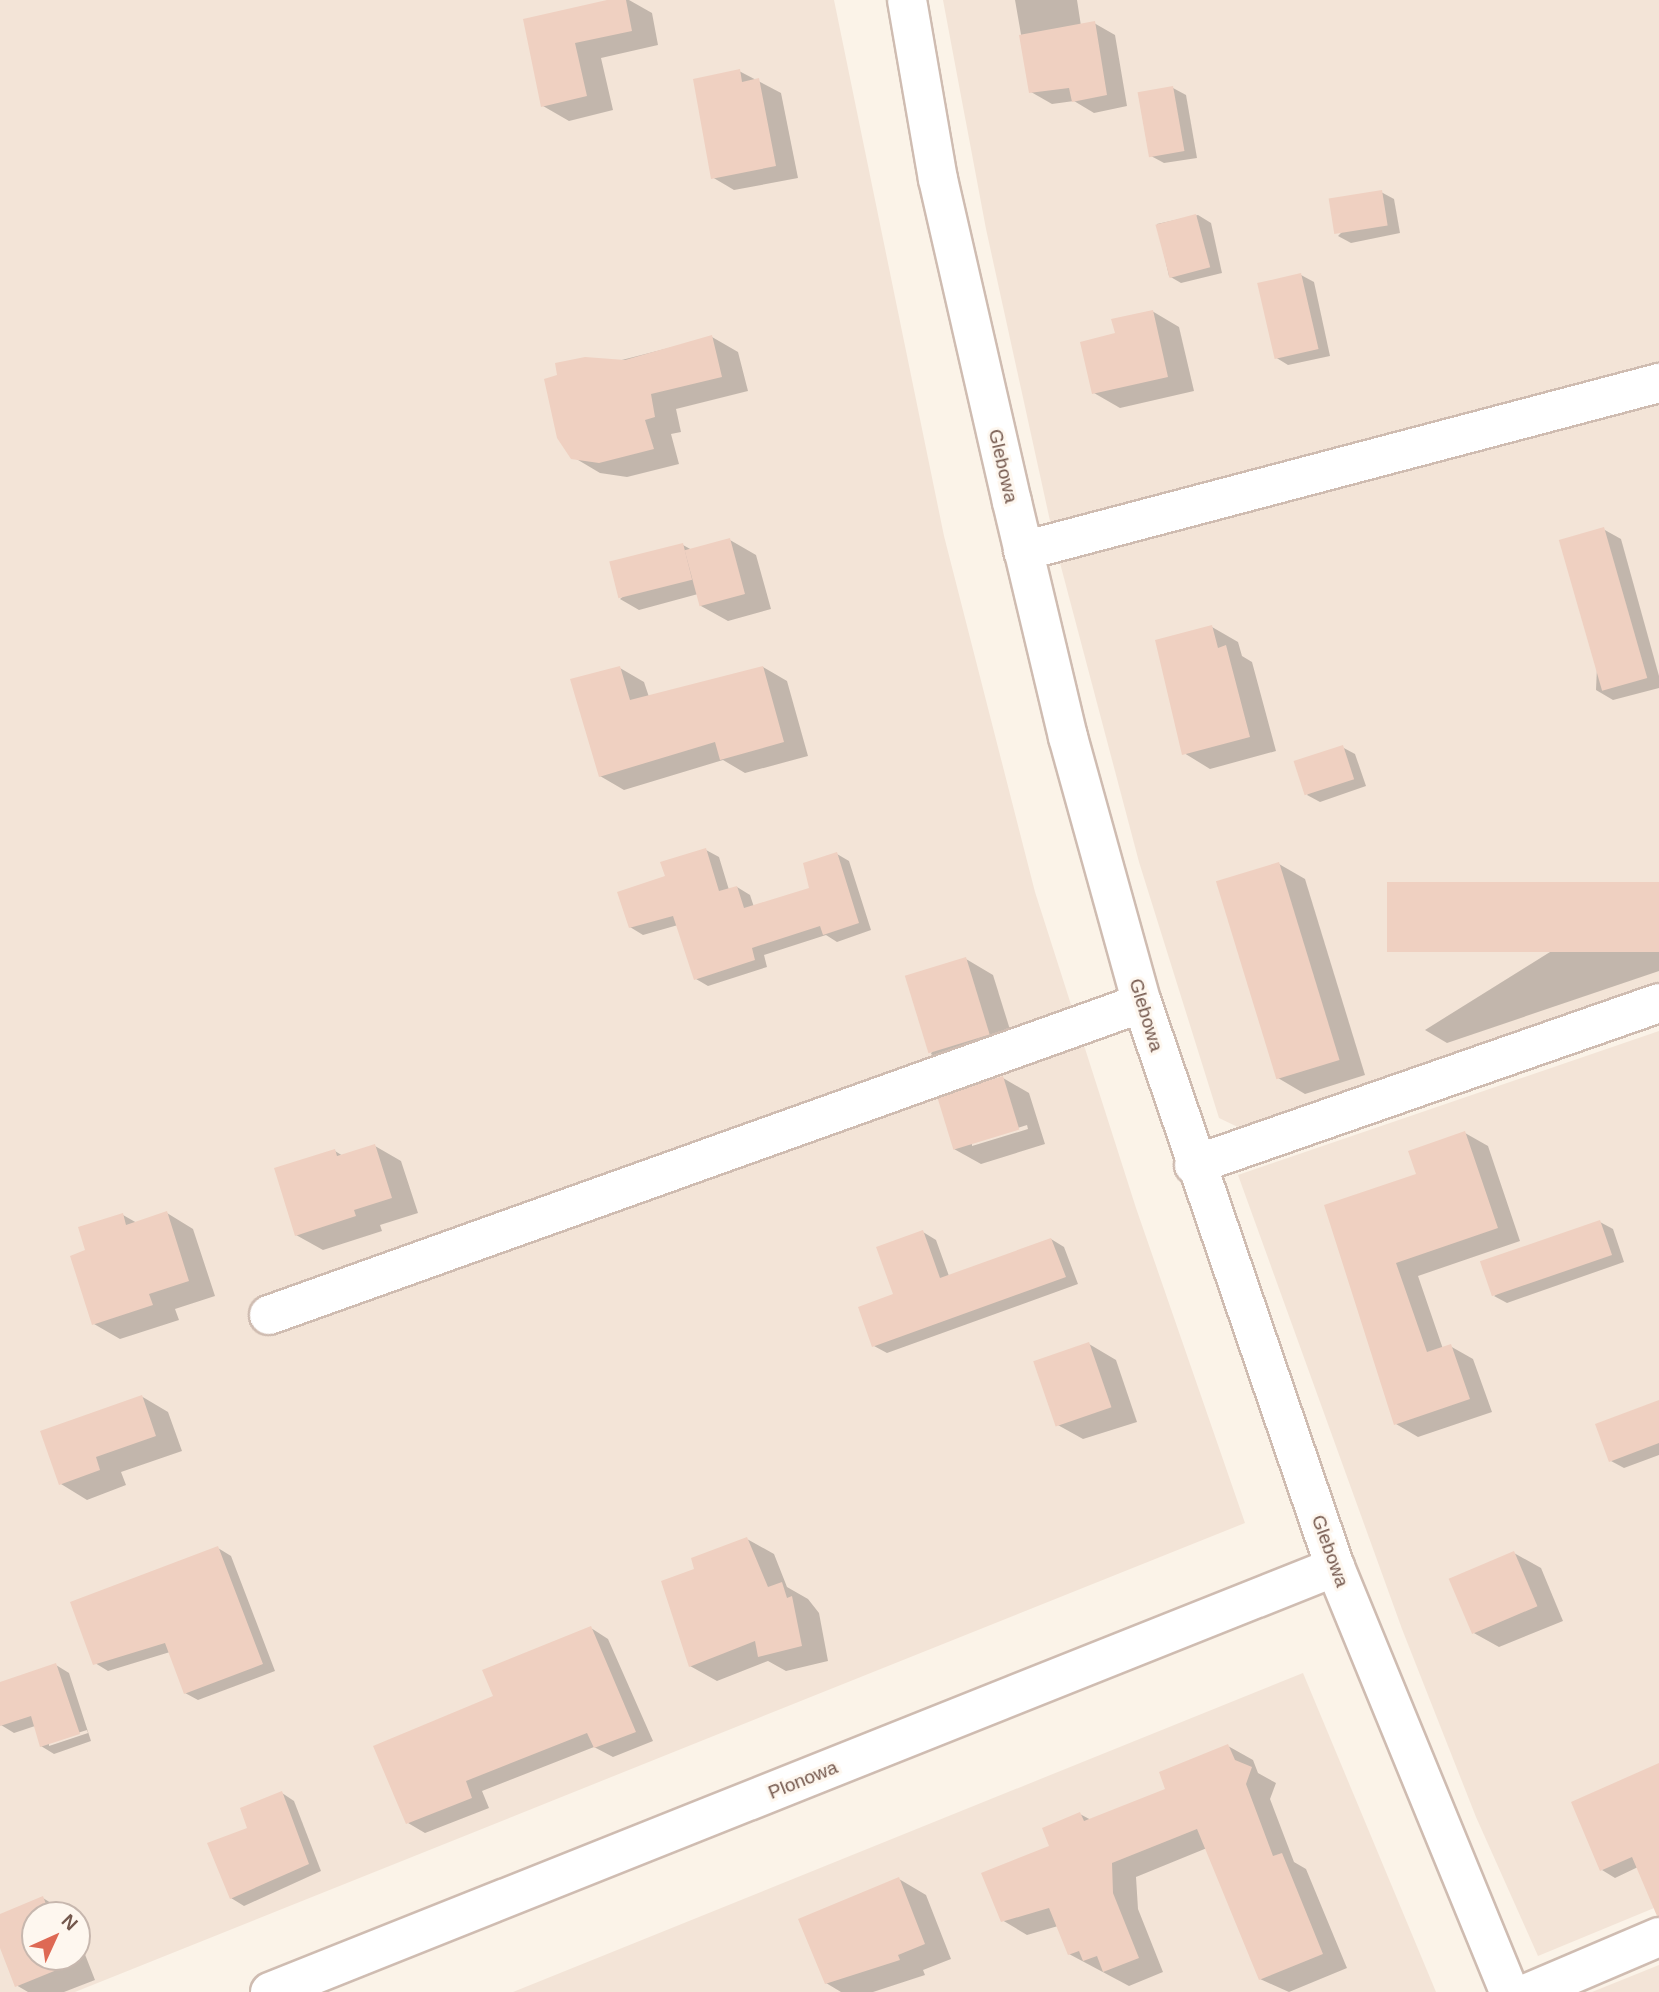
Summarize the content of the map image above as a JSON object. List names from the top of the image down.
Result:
{
  "streets": {
    "street": ["Glebowa", "Plonowa"]
  },
  "crossings": [
    ["Glebowa", "Plonowa"]
  ],
  "north": "top right"
}
